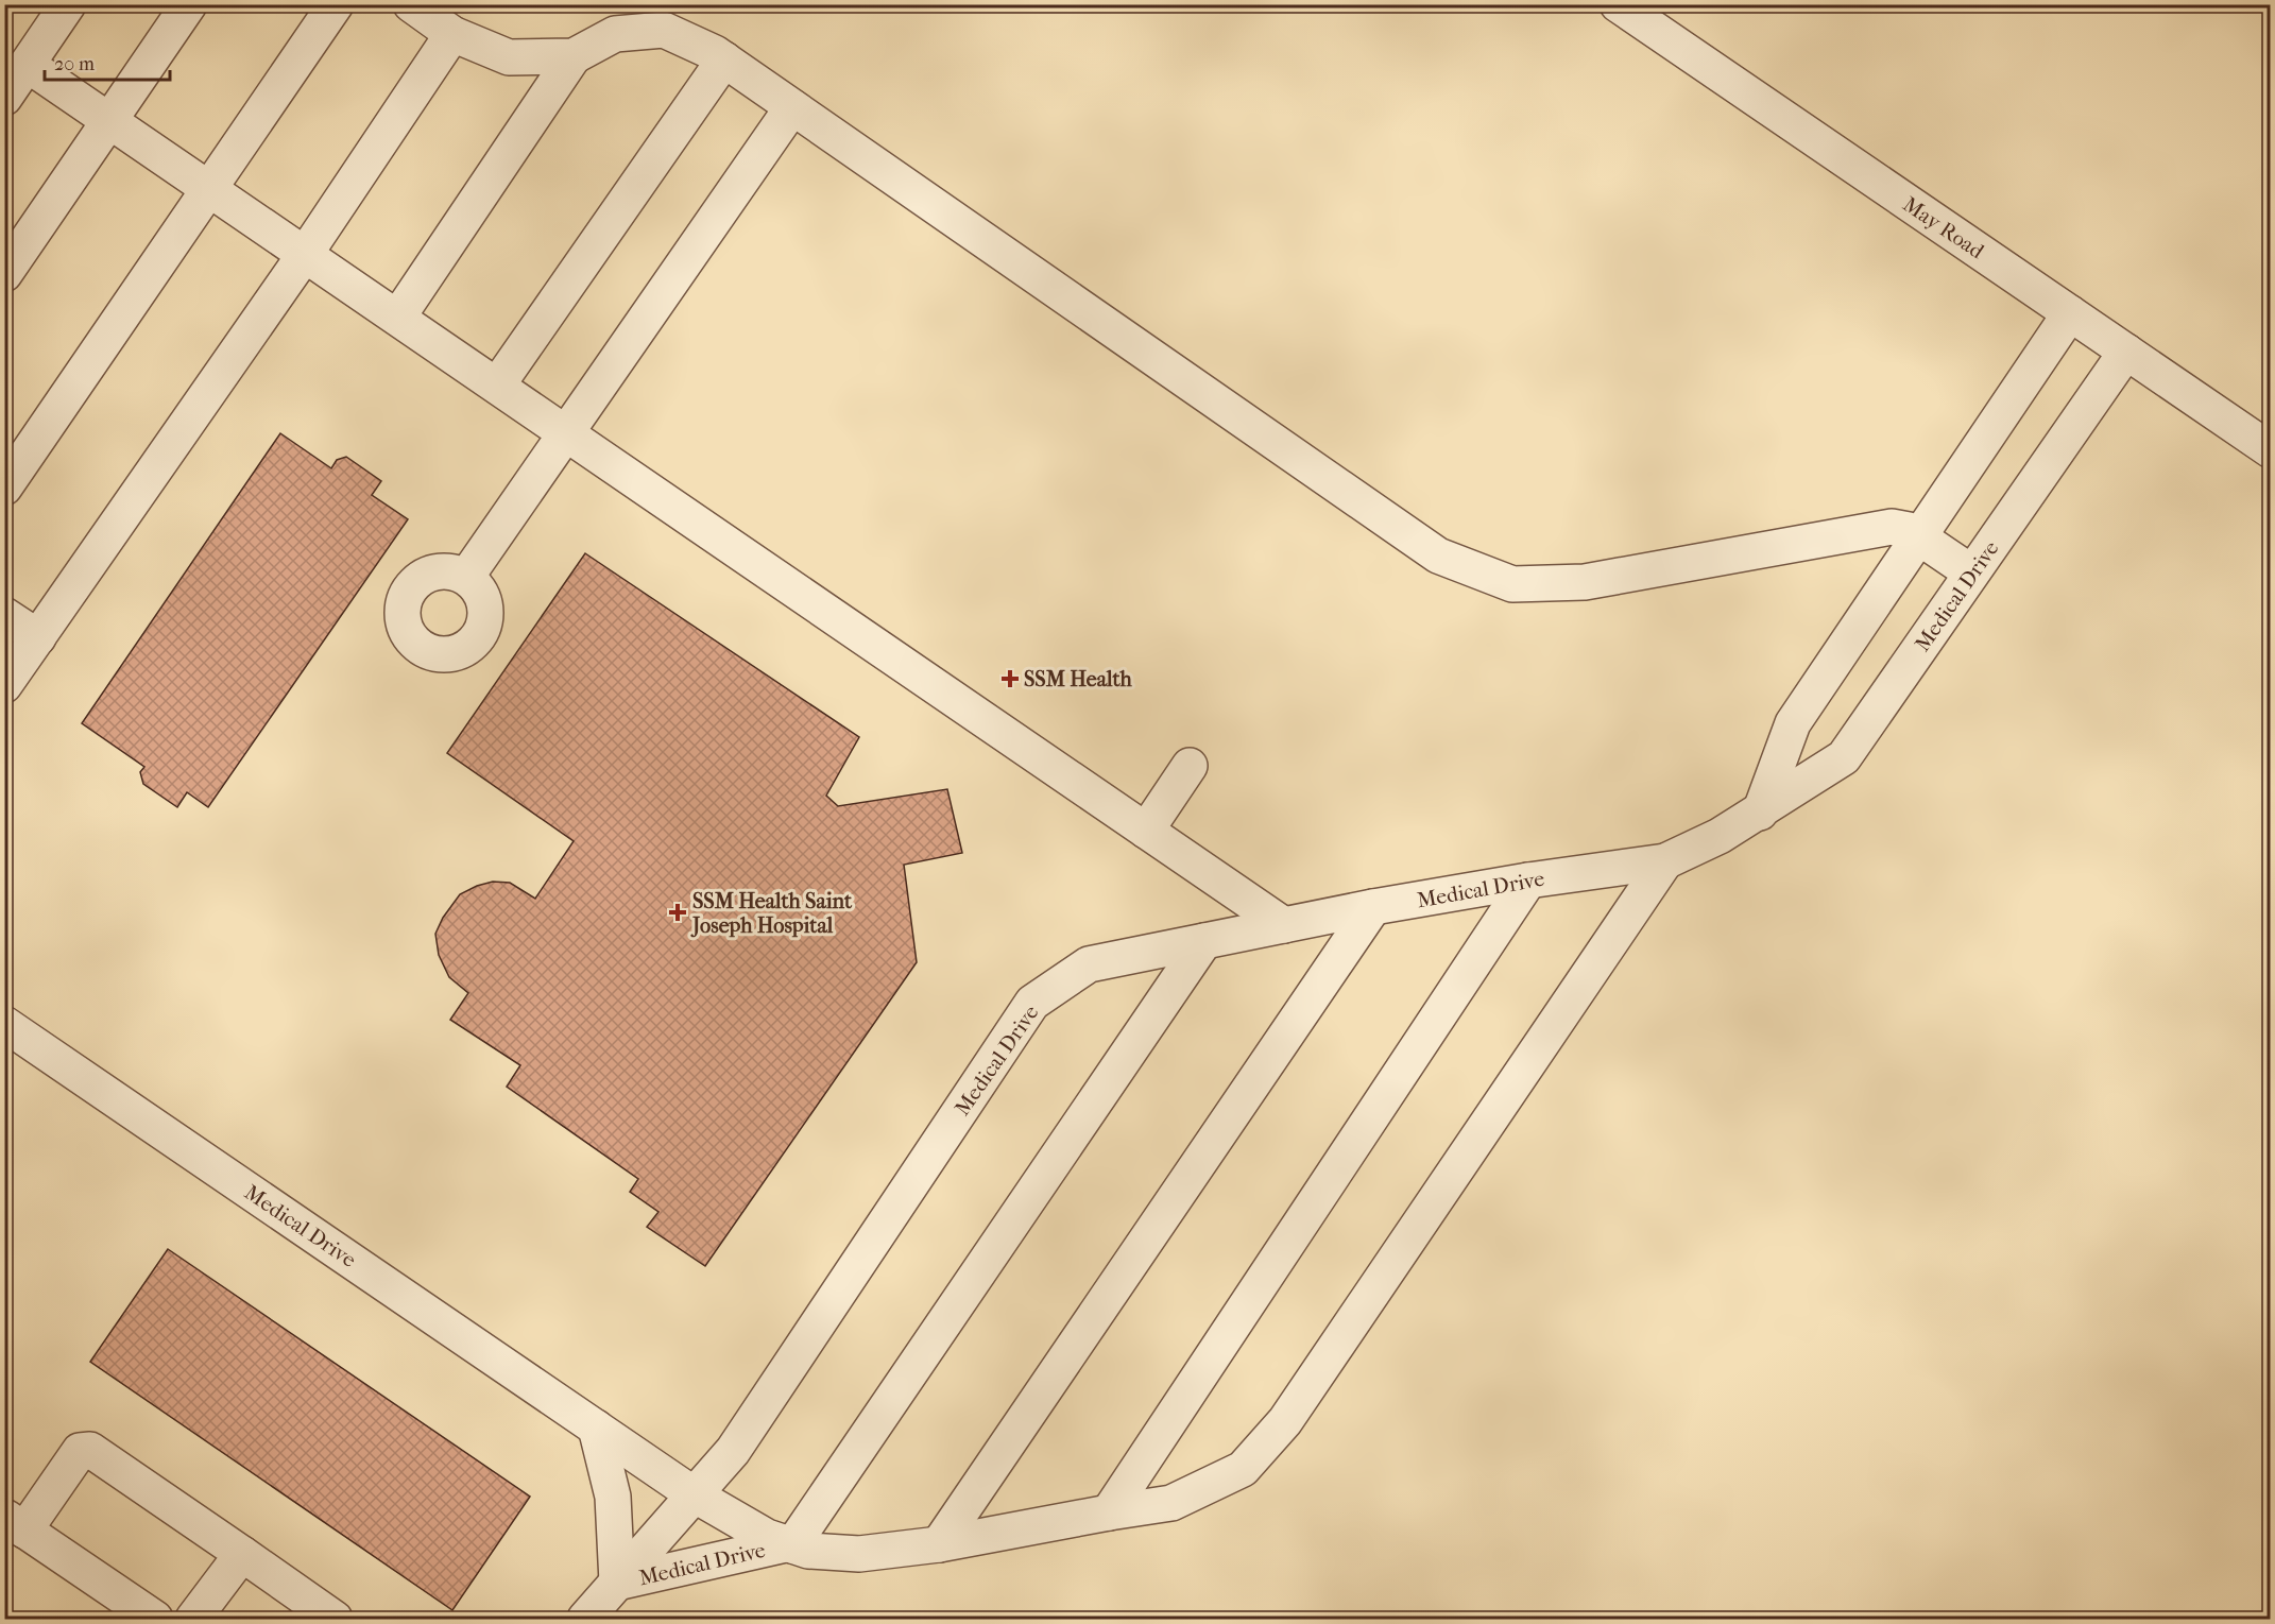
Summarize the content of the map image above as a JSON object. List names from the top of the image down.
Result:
{
  "streets": {
    "street": ["May Road", "Medical Drive"]
  },
  "crossings": [
    ["May Road", "Medical Drive"]
  ],
  "places": {
    "health": ["SSM Health", "SSM Health Saint Joseph Hospital"]
  },
  "scale_bar": "20 m"
}
